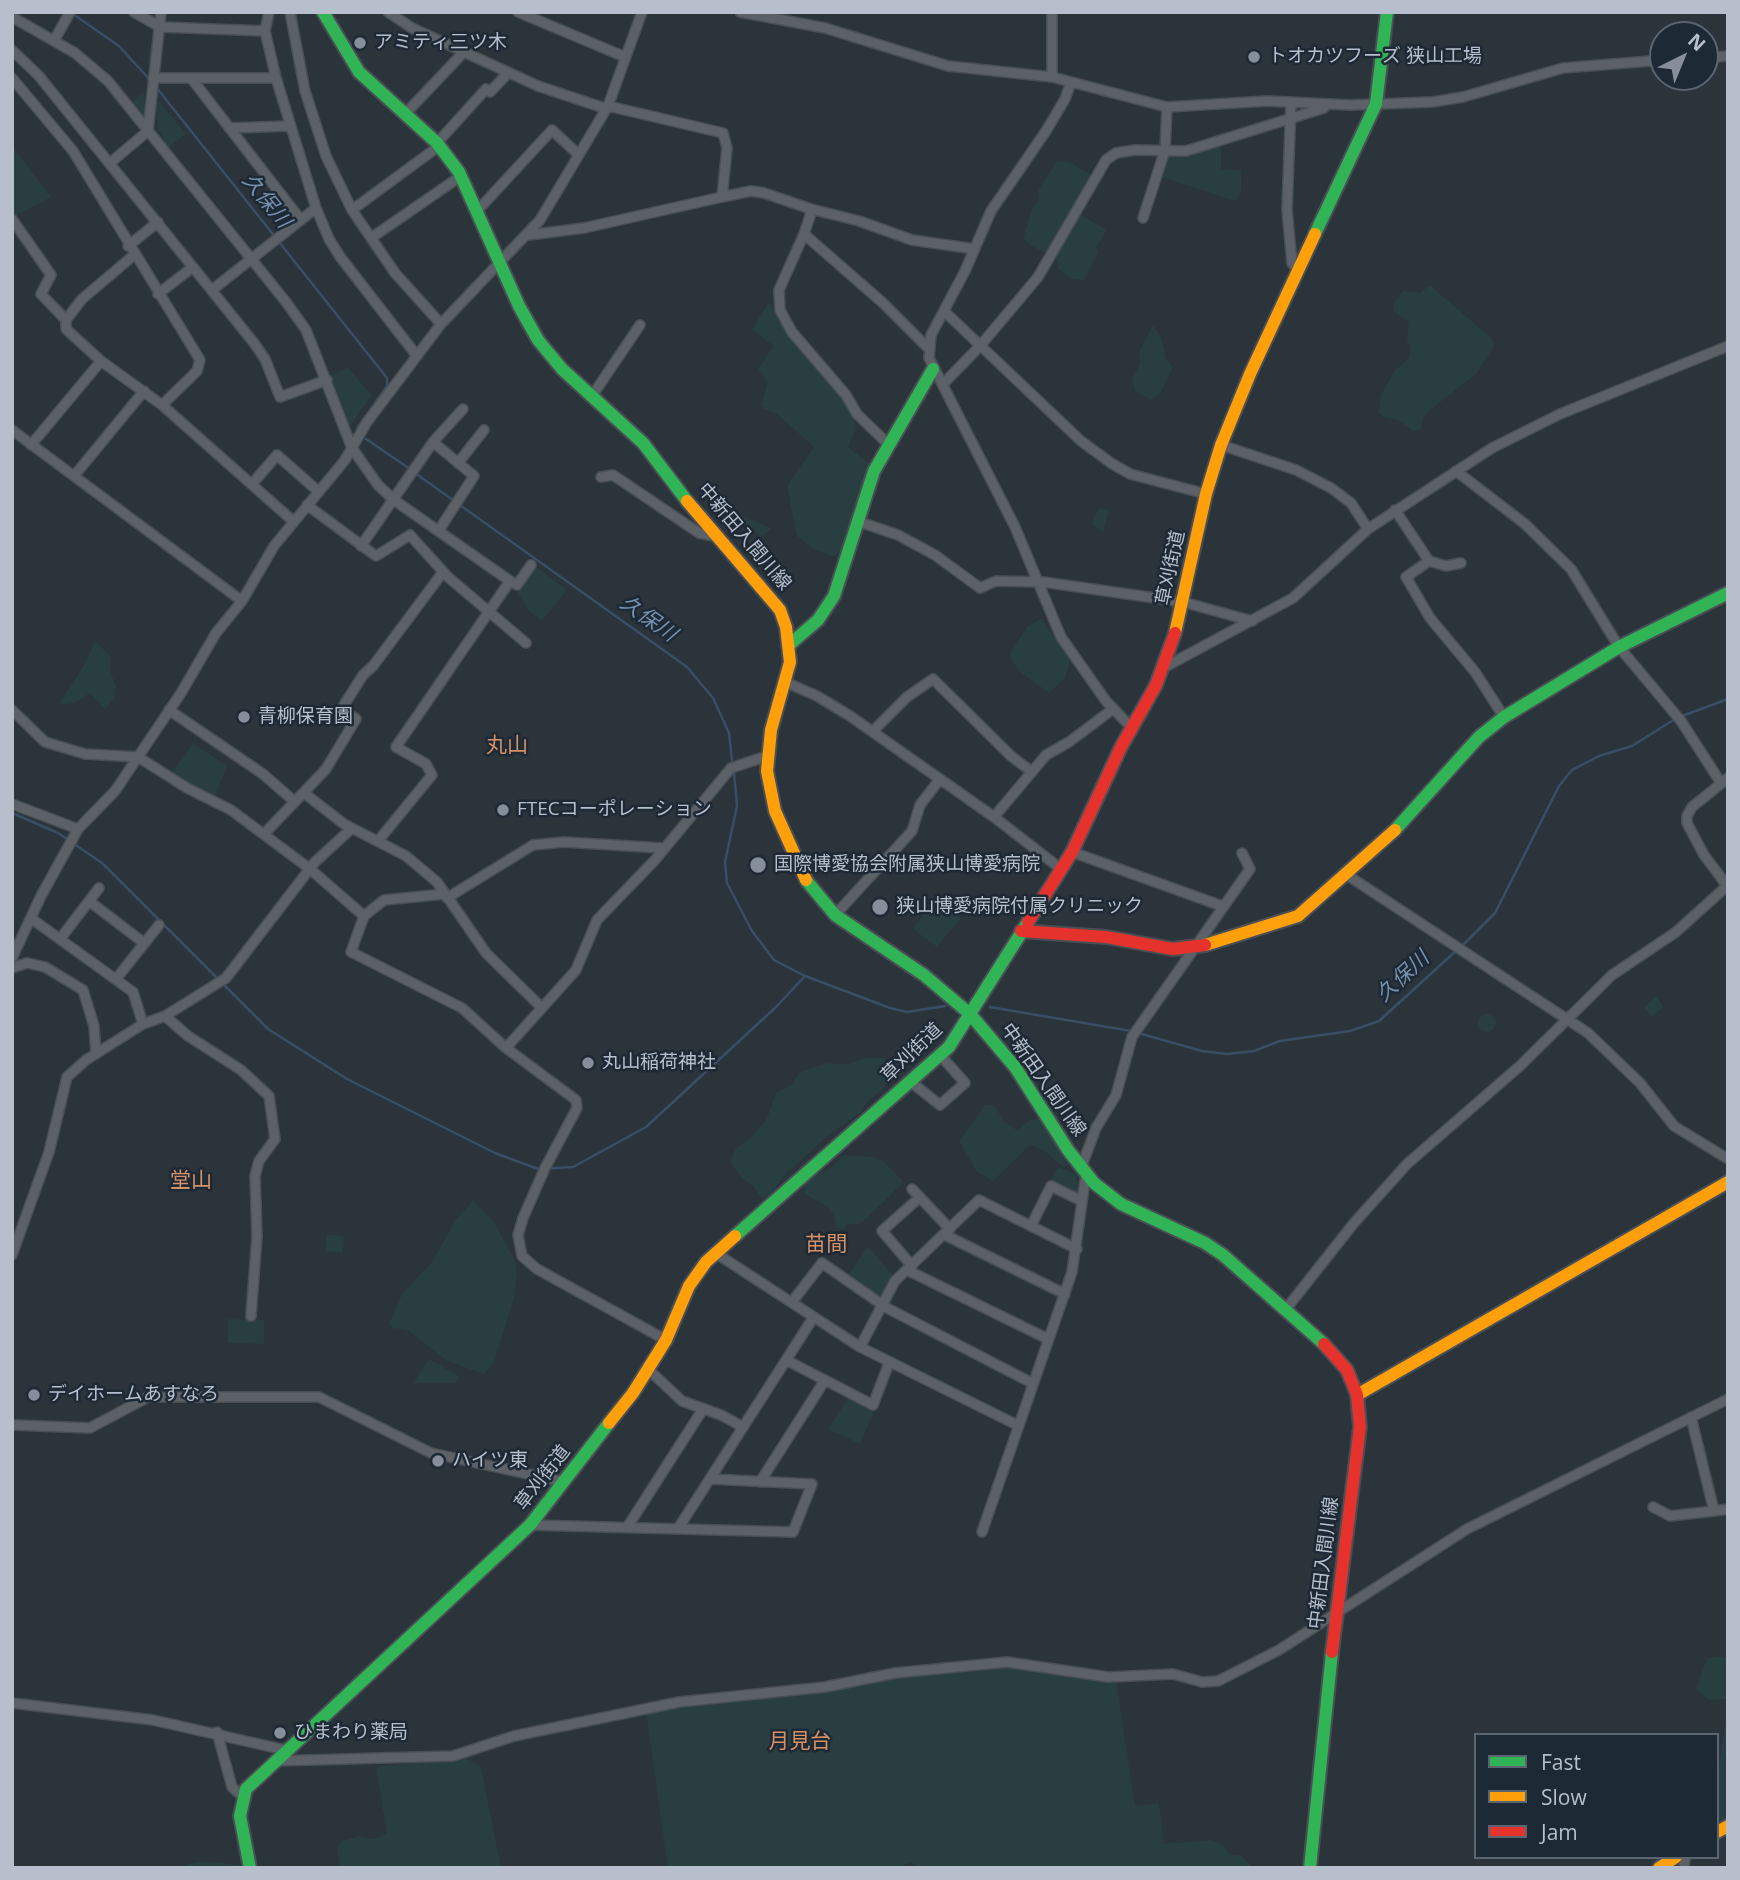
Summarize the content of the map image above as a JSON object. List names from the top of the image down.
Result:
{
  "streets": {
    "street": ["中新田入間川線", "草刈街道"]
  },
  "crossings": [
    ["中新田入間川線", "草刈街道"]
  ],
  "districts": [
    "丸山",
    "堂山",
    "苗間",
    "月見台"
  ],
  "water": ["久保川"],
  "places": [
    "アミティ三ツ木",
    "トオカツフーズ 狭山工場",
    "青柳保育園",
    "FTECコーポレーション",
    "国際博愛協会附属狭山博愛病院",
    "狭山博愛病院付属クリニック",
    "丸山稲荷神社",
    "デイホームあすなろ",
    "ハイツ東",
    "ひまわり薬局"
  ],
  "legend": ["Fast", "Slow", "Jam"],
  "north": "top right"
}
